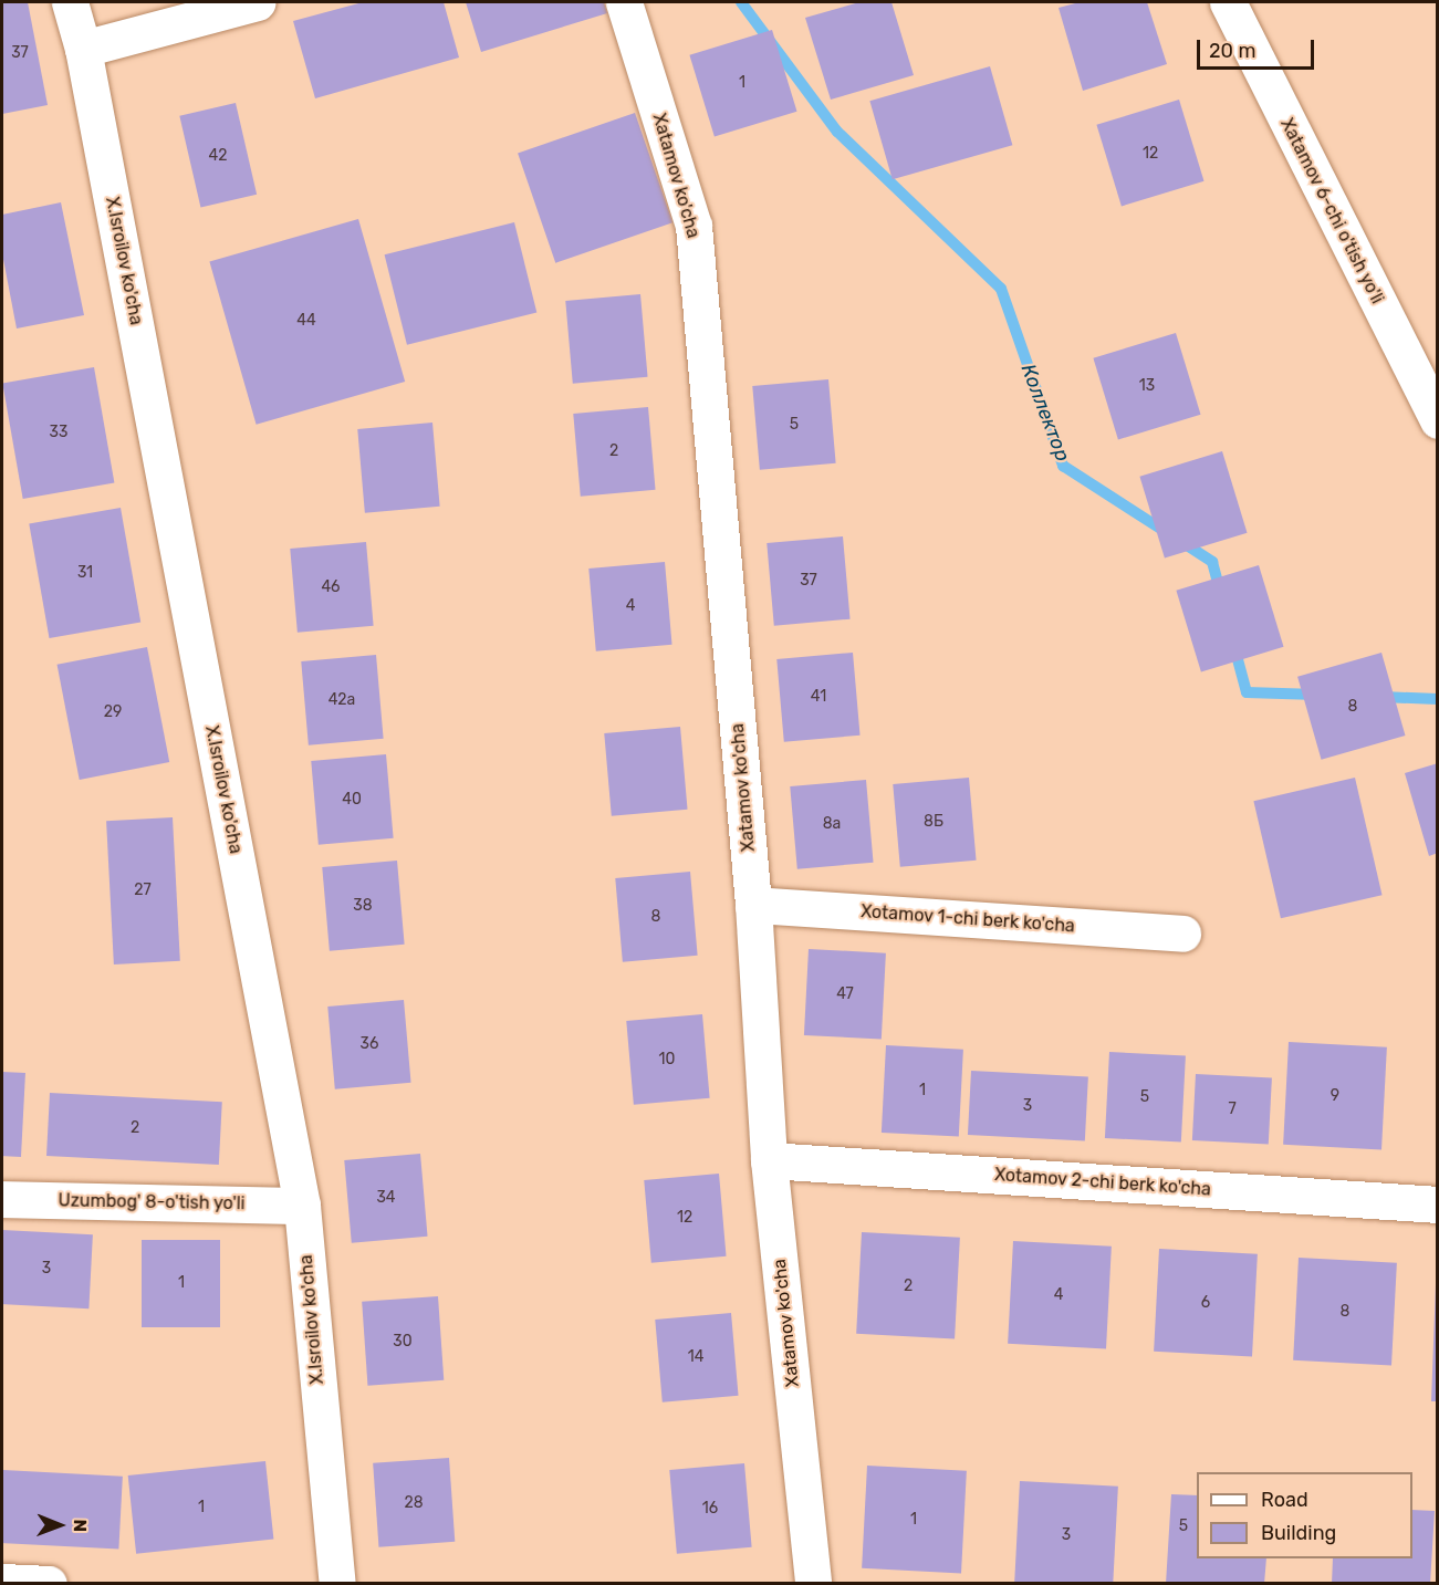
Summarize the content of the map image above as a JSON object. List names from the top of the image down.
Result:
{
  "streets": {
    "street": [
      "Xatamov ko'cha",
      "Xatamov 6-chi o'tish yo'li",
      "X.Isroilov ko'cha",
      "Xotamov 1-chi berk ko'cha",
      "Xotamov 2-chi berk ko'cha",
      "Uzumbog' 8-o'tish yo'li"
    ]
  },
  "crossings": [
    ["Xatamov ko'cha", "Xotamov 1-chi berk ko'cha"],
    ["Xatamov ko'cha", "Xotamov 2-chi berk ko'cha"],
    ["X.Isroilov ko'cha", "Uzumbog' 8-o'tish yo'li"]
  ],
  "water": ["Коллектор"],
  "house_numbers": [
    "37",
    "1",
    "12",
    "42",
    "44",
    "13",
    "5",
    "33",
    "2",
    "31",
    "37",
    "46",
    "4",
    "41",
    "42а",
    "8",
    "29",
    "40",
    "8Б",
    "8а",
    "27",
    "38",
    "8",
    "47",
    "36",
    "10",
    "1",
    "9",
    "5",
    "3",
    "7",
    "2",
    "34",
    "12",
    "3",
    "1",
    "2",
    "4",
    "6",
    "8",
    "30",
    "14",
    "28",
    "1",
    "16",
    "1",
    "5",
    "3"
  ],
  "legend": ["Road", "Building"],
  "scale_bar": "20 m",
  "north": "right"
}
